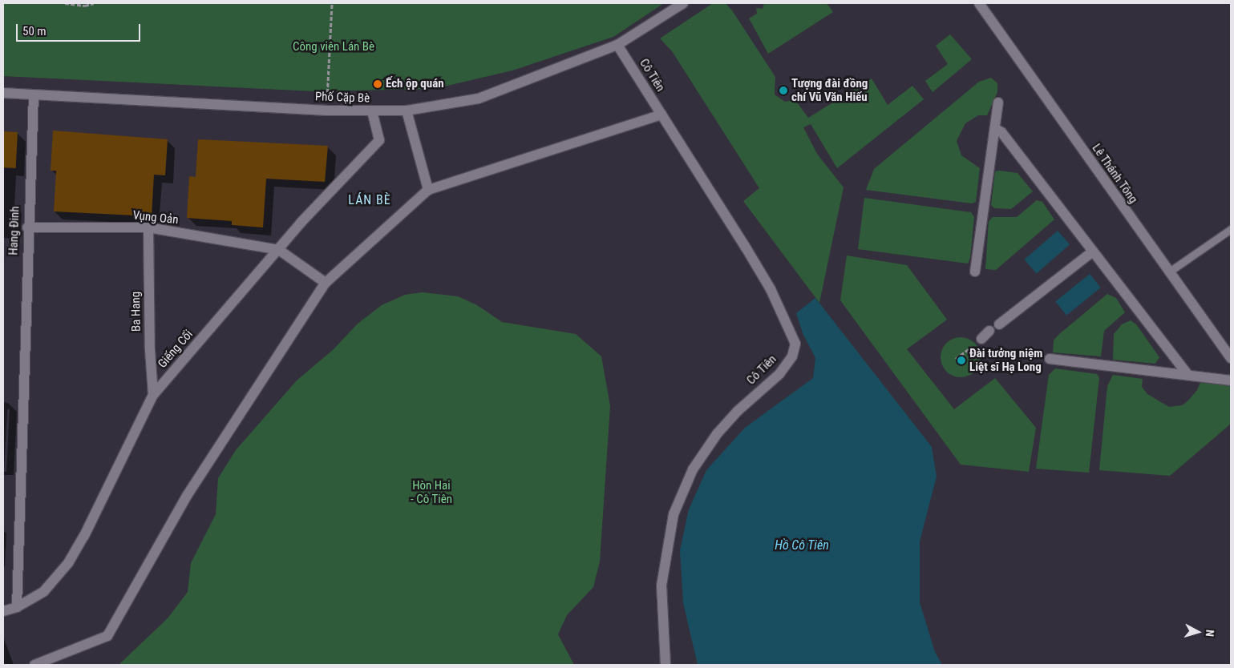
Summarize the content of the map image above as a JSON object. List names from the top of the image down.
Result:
{
  "streets": {
    "street": [
      "Cô Tiên",
      "Phố Cặp Bè",
      "Lê Thánh Tông",
      "Vụng Oản",
      "Hang Đinh",
      "Ba Hang",
      "Giếng Cối"
    ]
  },
  "crossings": [
    ["Cô Tiên", "Phố Cặp Bè"],
    ["Phố Cặp Bè", "Hang Đinh"],
    ["Phố Cặp Bè", "Giếng Cối"],
    ["Vụng Oản", "Hang Đinh"],
    ["Vụng Oản", "Ba Hang"],
    ["Vụng Oản", "Giếng Cối"],
    ["Hang Đinh", "Giếng Cối"],
    ["Ba Hang", "Giếng Cối"]
  ],
  "districts": ["LÁN BÈ"],
  "water": ["Hồ Cô Tiên"],
  "parks": ["Công viên Lán Bè", "Hòn Hai - Cô Tiên"],
  "places": ["Ếch ộp quán", "Tượng đài đồng chí Vũ Văn Hiếu", "Đài tưởng niệm Liệt sĩ Hạ Long"],
  "scale_bar": "50 m",
  "north": "right"
}
